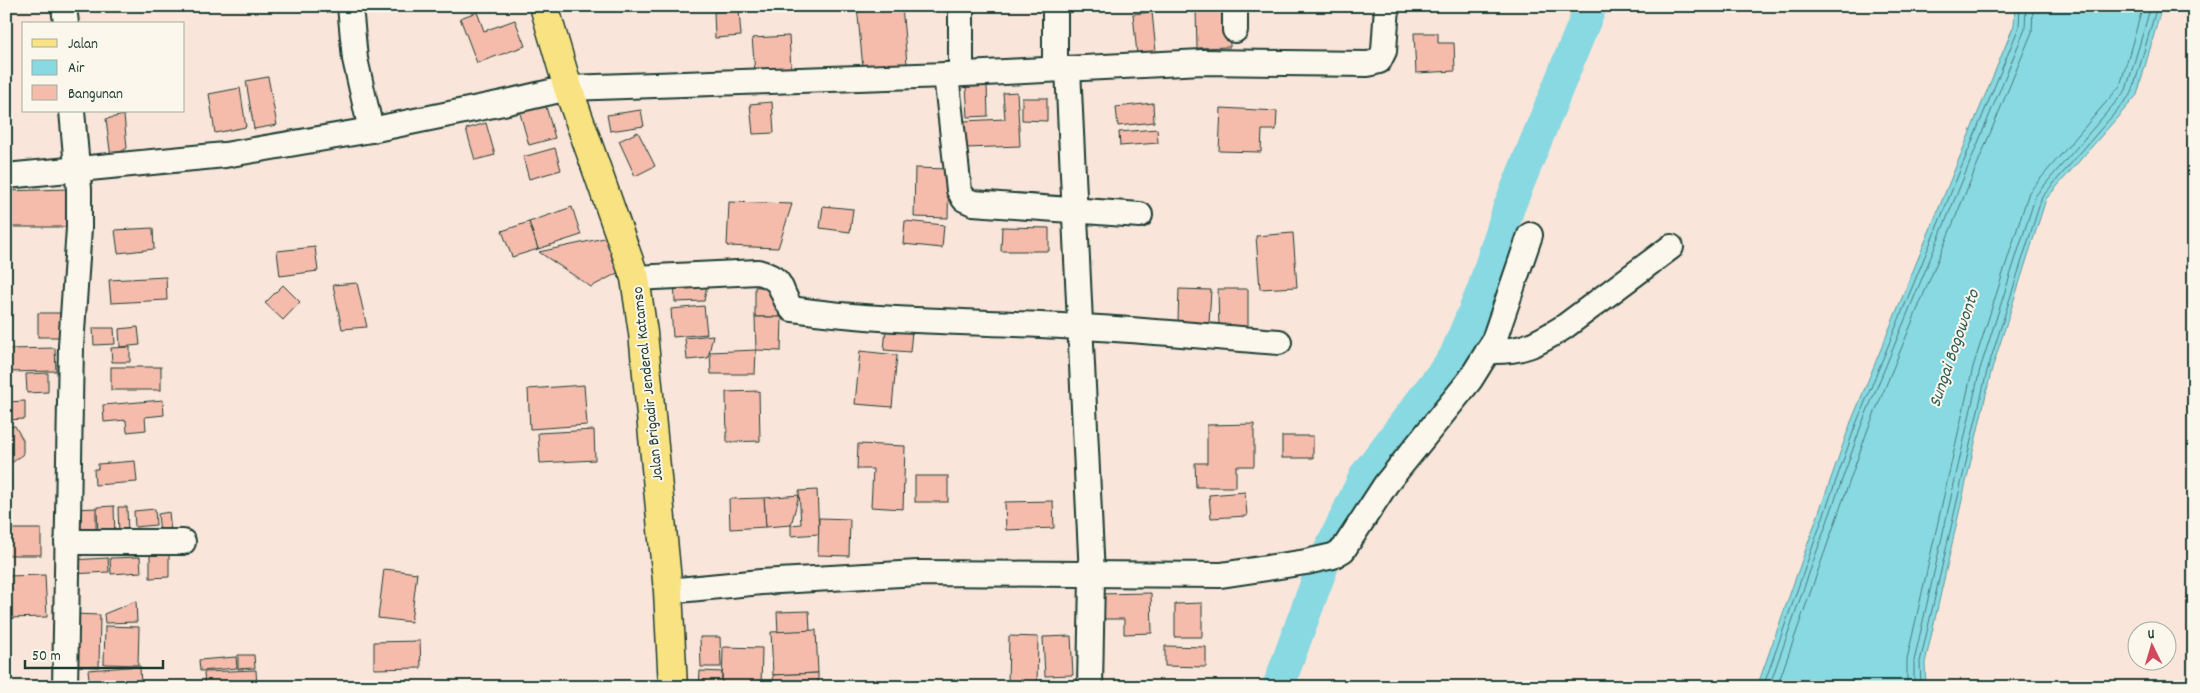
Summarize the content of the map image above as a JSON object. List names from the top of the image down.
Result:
{
  "streets": {
    "main road": ["Jalan Brigadir Jenderal Katamso"]
  },
  "water": ["Sungai Bogowonto"],
  "legend": ["Jalan", "Air", "Bangunan"],
  "scale_bar": "50 m",
  "north": "top"
}
